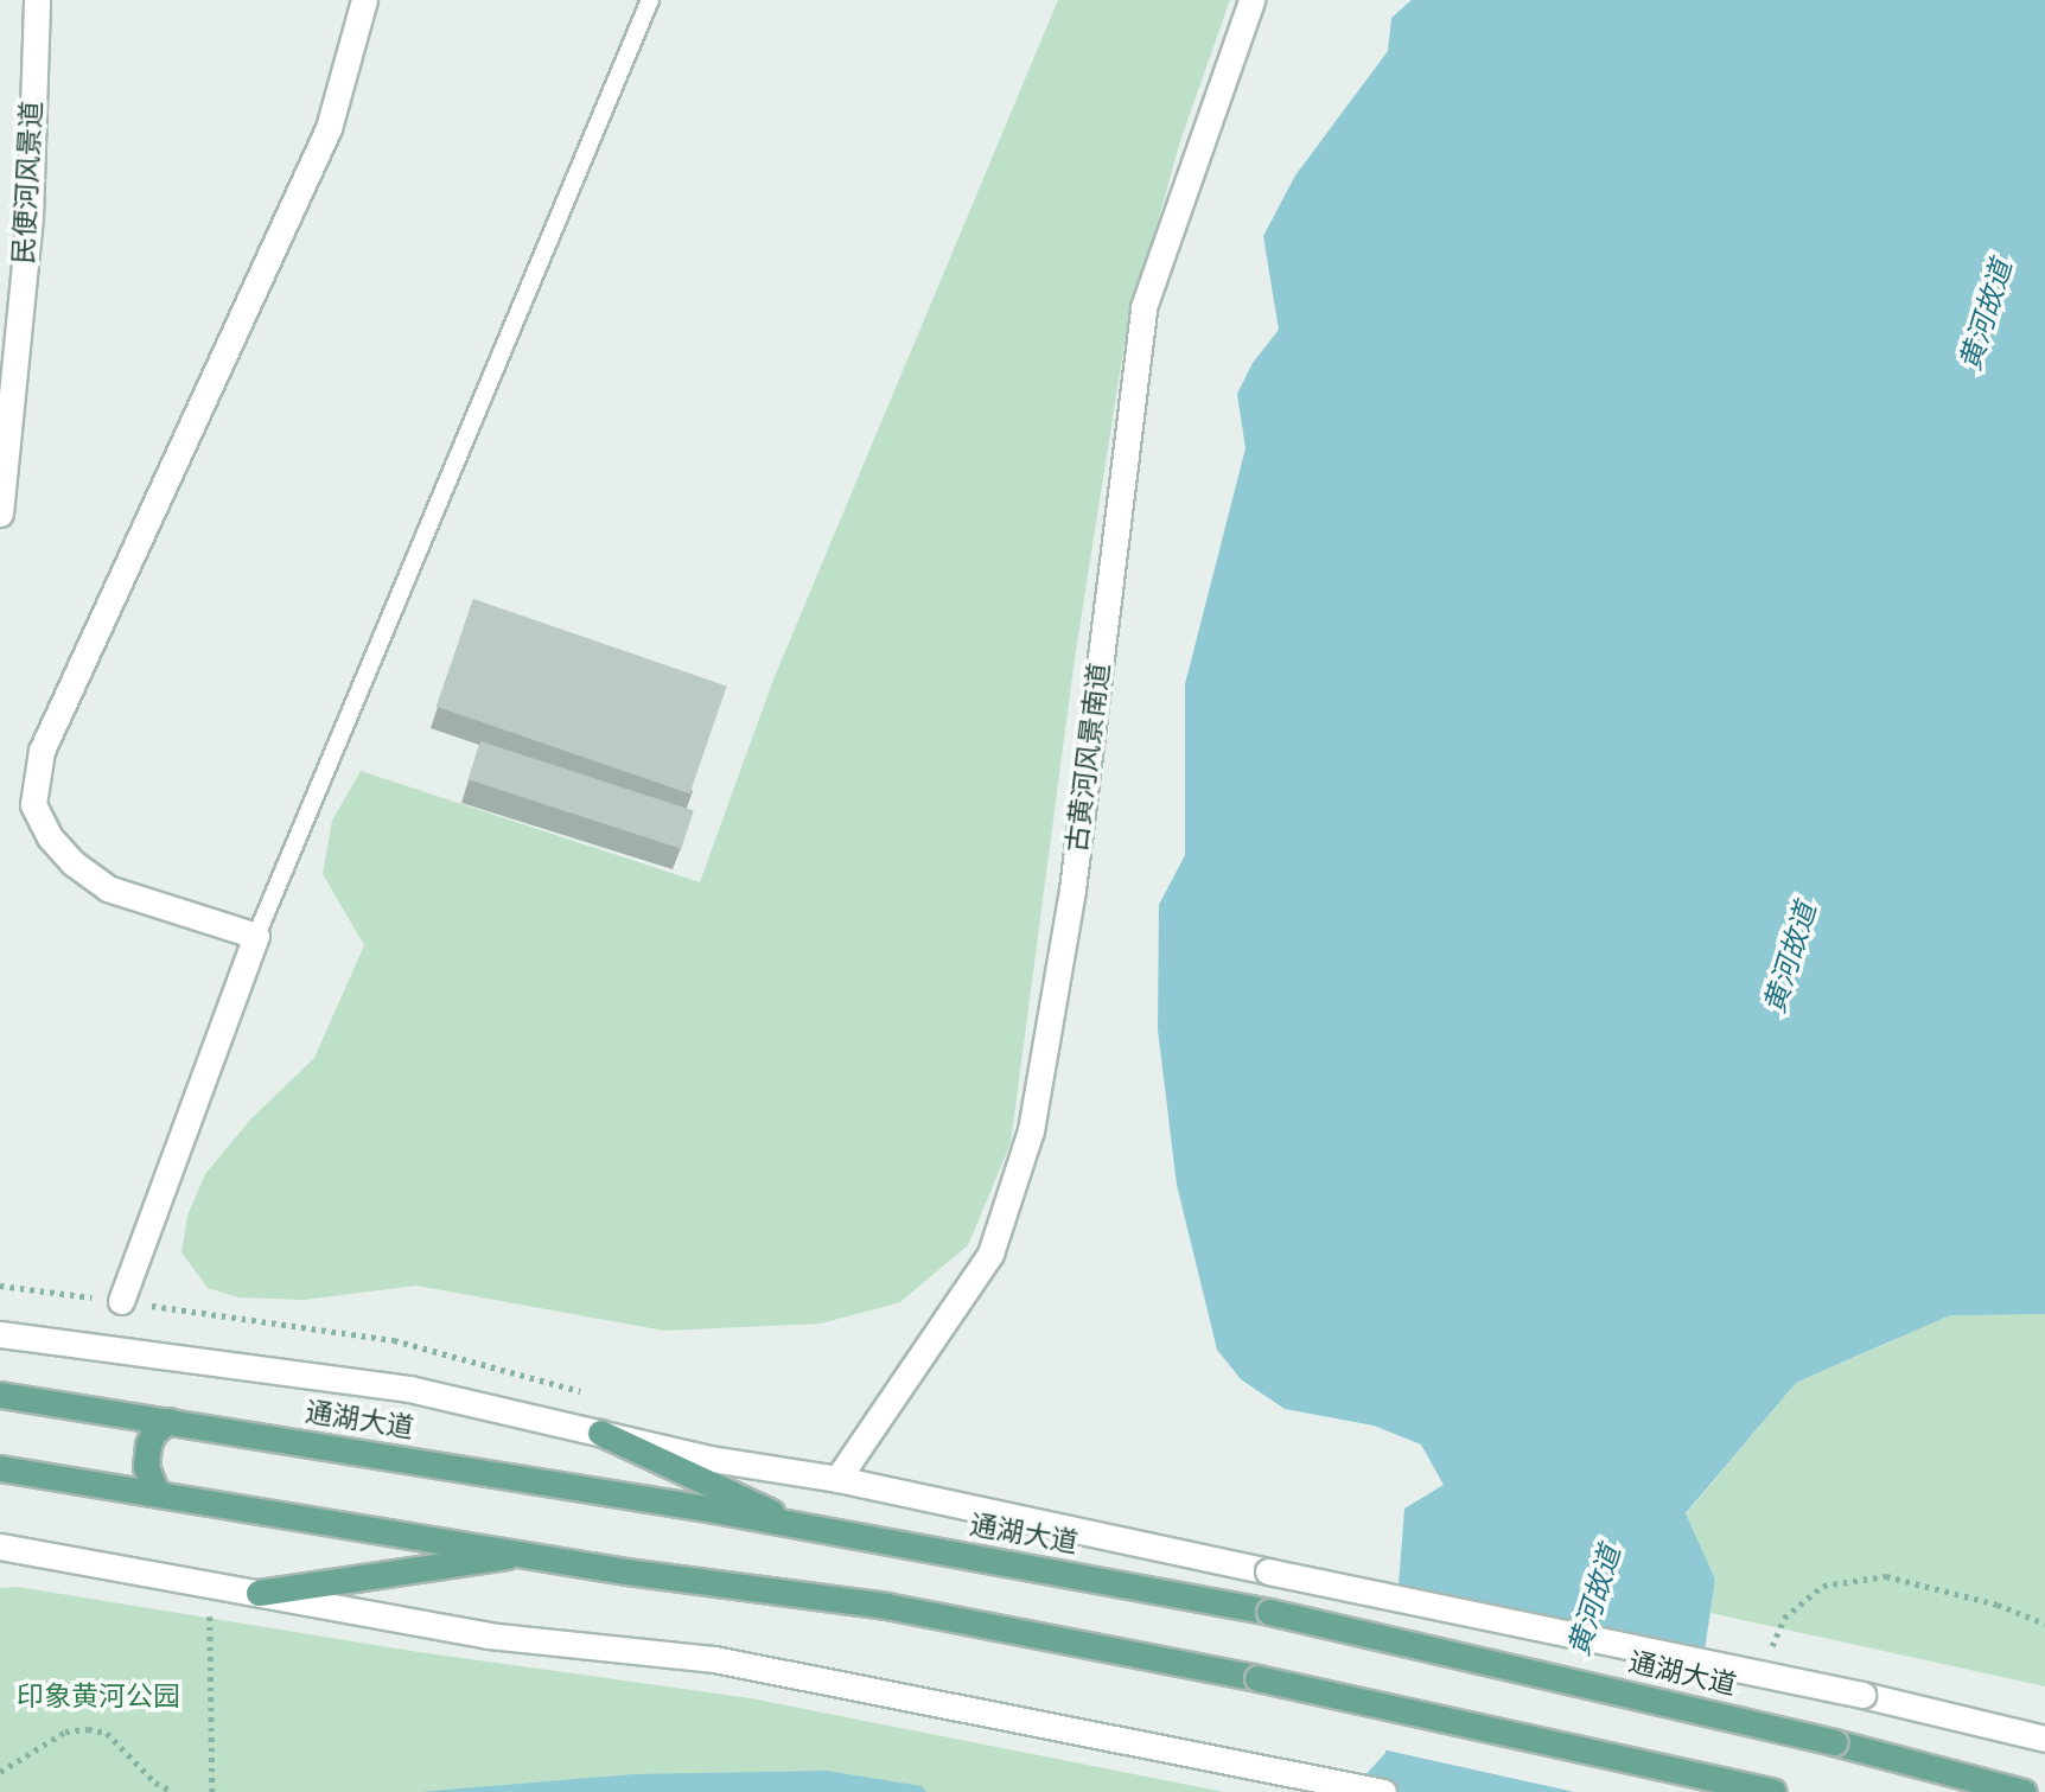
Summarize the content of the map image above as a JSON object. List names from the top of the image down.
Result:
{
  "streets": {
    "main road": ["通湖大道"],
    "street": ["民便河风景道", "古黄河风景南道"]
  },
  "water": ["黄河故道"],
  "parks": ["印象黄河公园"]
}
